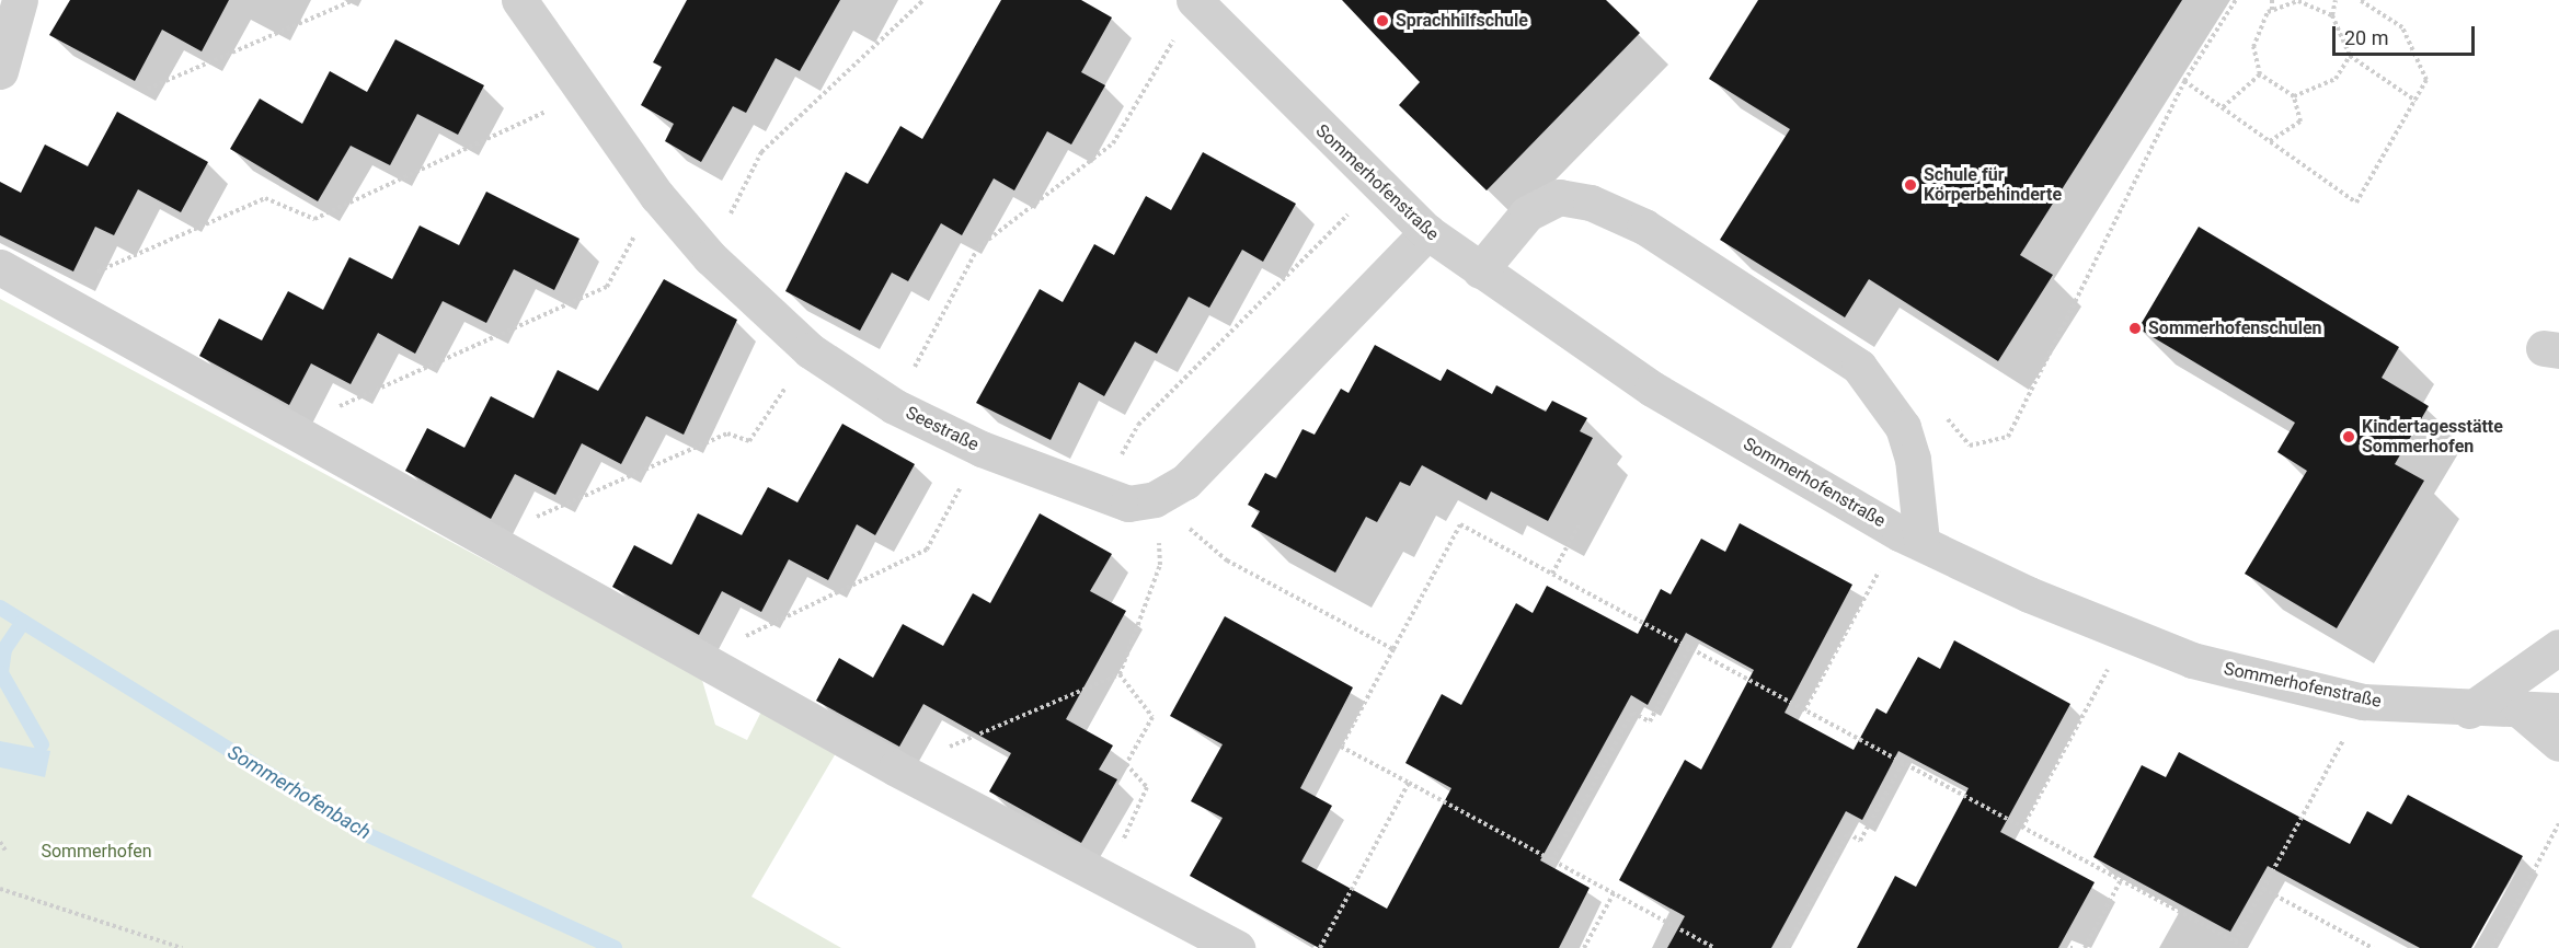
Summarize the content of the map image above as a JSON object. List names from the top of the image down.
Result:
{
  "streets": {
    "street": ["Sommerhofenstraße", "Seestraße"]
  },
  "water": ["Sommerhofenbach"],
  "parks": ["Sommerhofen"],
  "places": [
    "Sprachhilfschule",
    "Schule für Körperbehinderte",
    "Sommerhofenschulen",
    "Kindertagesstätte Sommerhofen"
  ],
  "scale_bar": "20 m"
}
